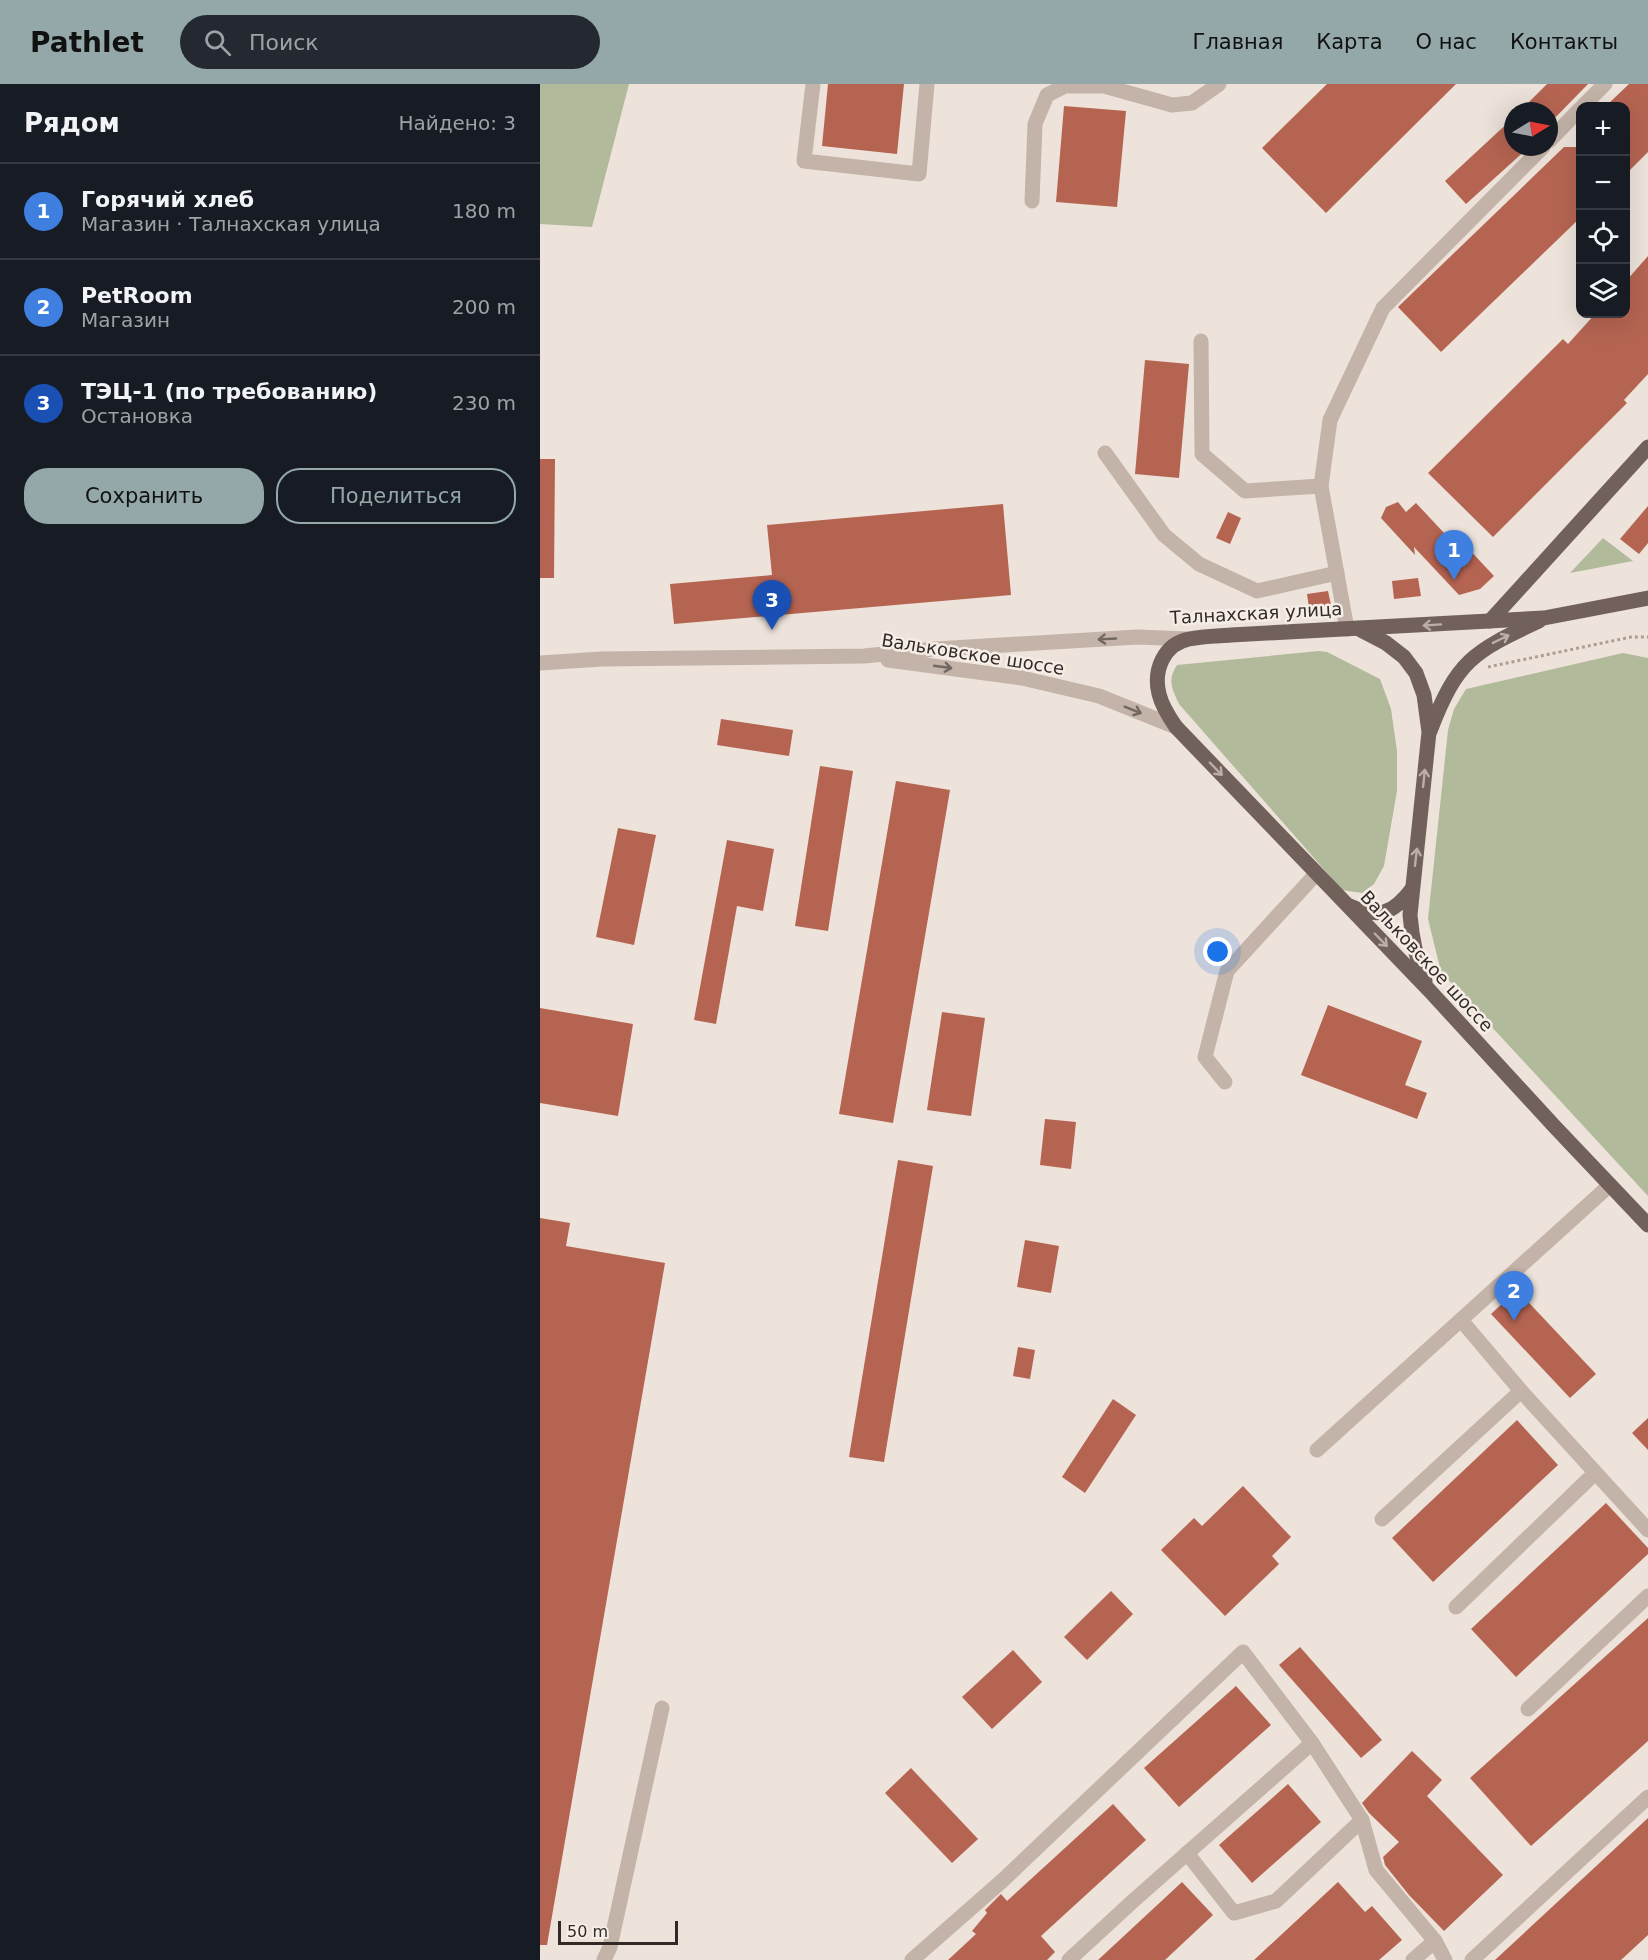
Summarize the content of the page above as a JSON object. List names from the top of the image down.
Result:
{
  "streets": {
    "main road": ["Талнахская улица", "Вальковское шоссе"]
  },
  "crossings": [
    ["Талнахская улица", "Вальковское шоссе"]
  ],
  "one_way": ["Талнахская улица", "Вальковское шоссе"],
  "scale_bar": "50 m",
  "north": "right",
  "page": {
    "header": "Pathlet",
    "search": "Поиск",
    "nav": [
      "Главная",
      "Карта",
      "О нас",
      "Контакты"
    ],
    "heading": ["Рядом", "Найдено: 3"],
    "map_buttons": ["+", "−"],
    "list": [
      {
        "mark": "1",
        "name": "Горячий хлеб",
        "note": "Магазин · Талнахская улица",
        "value": "180 m"
      },
      {
        "mark": "2",
        "name": "PetRoom",
        "note": "Магазин",
        "value": "200 m"
      },
      {
        "mark": "3",
        "name": "ТЭЦ-1 (по требованию)",
        "note": "Остановка",
        "value": "230 m"
      }
    ],
    "buttons": ["Сохранить", "Поделиться"],
    "pins": ["1", "3", "2"],
    "scale": "50 m"
  }
}
